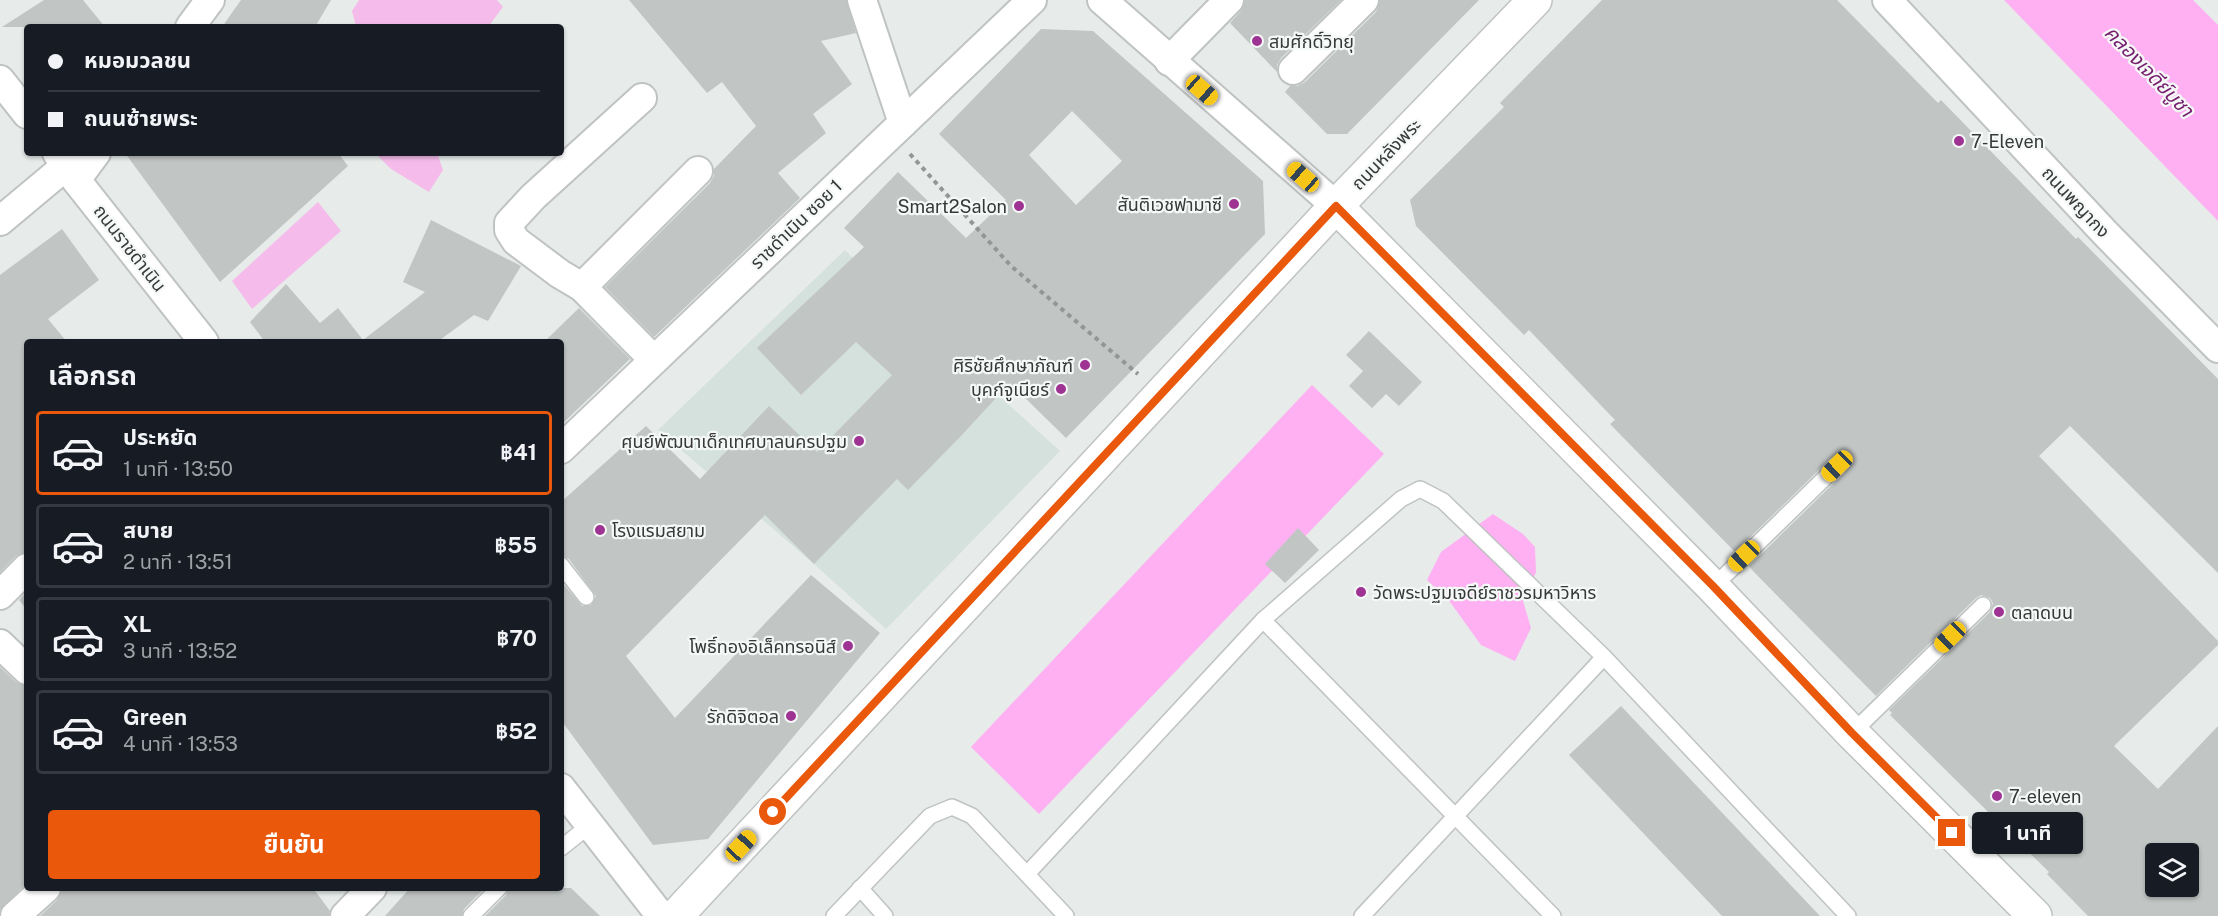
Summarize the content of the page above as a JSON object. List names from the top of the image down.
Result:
{
  "streets": {
    "main road": ["ถนนหลังพระ"],
    "street": ["ถนนพญากง", "ราชดำเนิน ซอย 1", "ถนนราชดำเนิน"]
  },
  "water": ["คลองเจดีย์บูชา"],
  "places": [
    "สมศักดิ์วิทยุ",
    "7-Eleven",
    "สันติเวชฟามาซี",
    "Smart2Salon",
    "ศิริชัยศึกษาภัณฑ์",
    "บุคก์จูเนียร์",
    "ศุนย์พัฒนาเด็กเทศบาลนครปฐม",
    "โรงแรมสยาม",
    "วัดพระปฐมเจดีย์ราชวรมหาวิหาร",
    "ตลาดบน",
    "โพธิ์ทองอิเล็คทรอนิส์",
    "รักดิจิตอล",
    "7-eleven"
  ],
  "page": {
    "banner": ["หมอมวลชน", "ถนนซ้ายพระ"],
    "heading": "เลือกรถ",
    "list": [
      {
        "name": "ประหยัด",
        "note": "1 นาที · 13:50",
        "value": "฿41"
      },
      {
        "name": "สบาย",
        "note": "2 นาที · 13:51",
        "value": "฿55"
      },
      {
        "name": "XL",
        "note": "3 นาที · 13:52",
        "value": "฿70"
      },
      {
        "name": "Green",
        "note": "4 นาที · 13:53",
        "value": "฿52"
      }
    ],
    "buttons": "ยืนยัน",
    "bubble": "1 นาที"
  }
}
